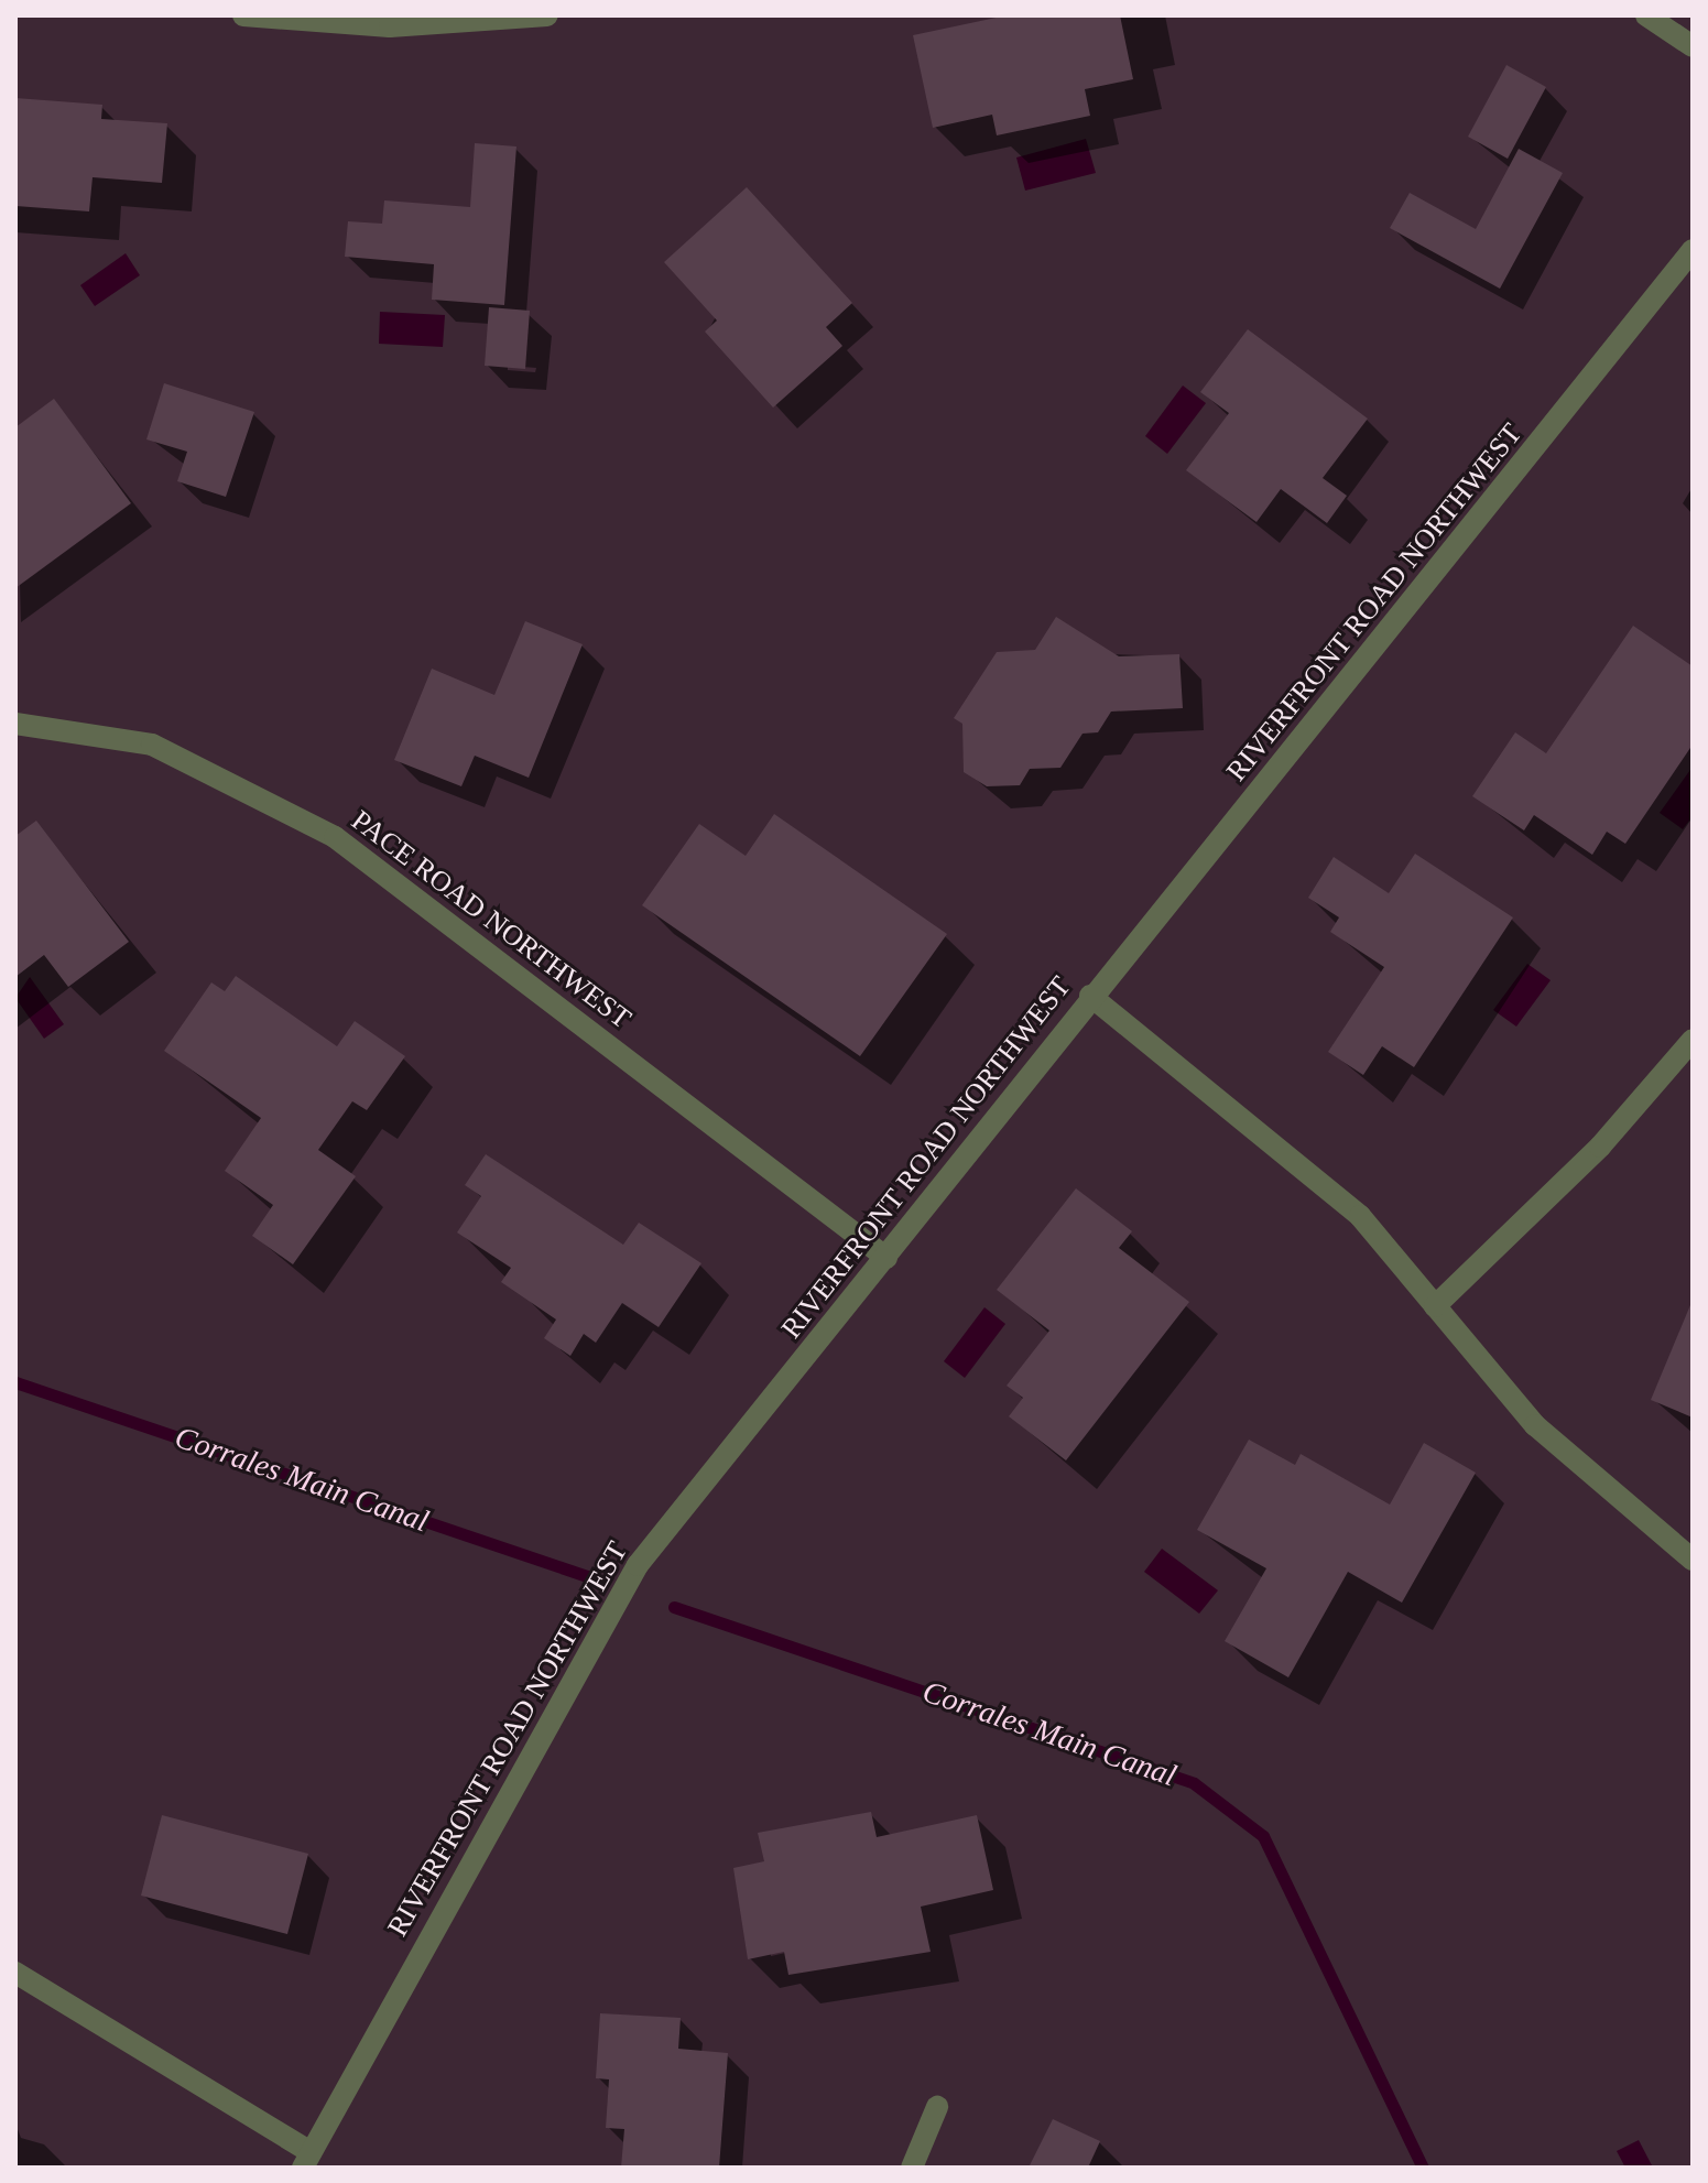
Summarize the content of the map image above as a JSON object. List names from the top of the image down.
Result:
{
  "streets": {
    "street": ["RIVERFRONT ROAD NORTHWEST", "PACE ROAD NORTHWEST"]
  },
  "crossings": [
    ["RIVERFRONT ROAD NORTHWEST", "PACE ROAD NORTHWEST"]
  ],
  "water": ["Corrales Main Canal"]
}
